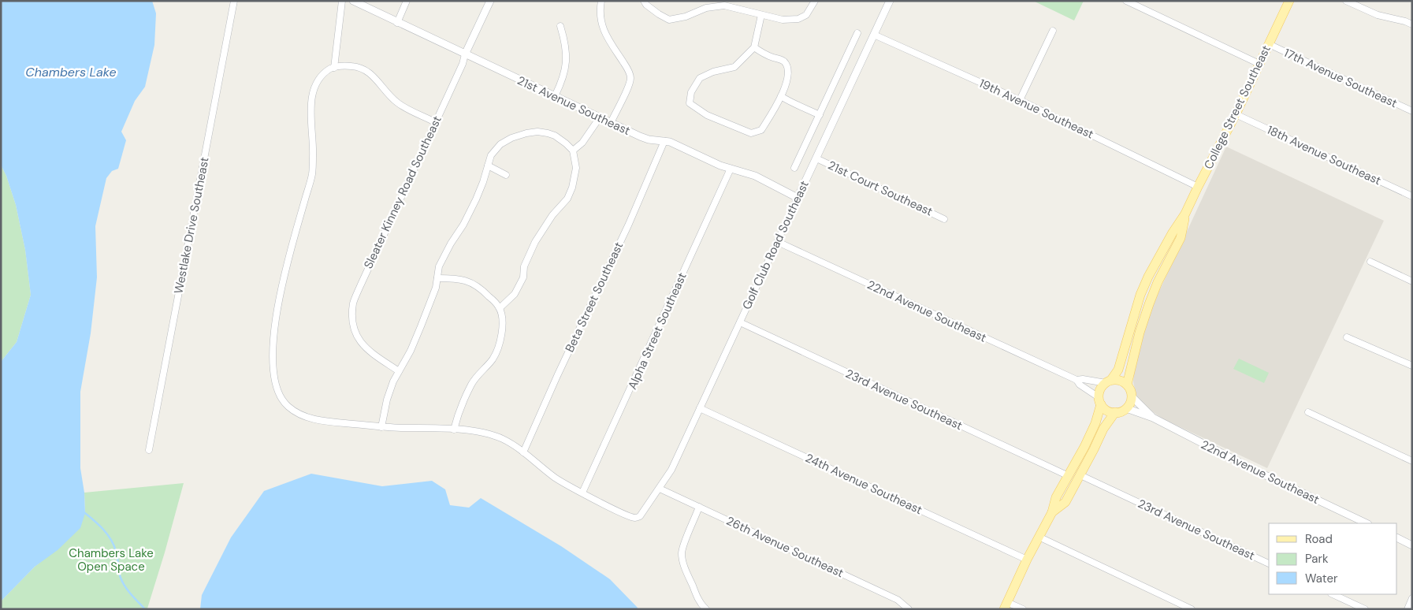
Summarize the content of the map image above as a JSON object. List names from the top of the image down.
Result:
{
  "streets": {
    "main road": ["College Street Southeast"],
    "street": [
      "17th Avenue Southeast",
      "21st Avenue Southeast",
      "19th Avenue Southeast",
      "18th Avenue Southeast",
      "21st Court Southeast",
      "Sleater Kinney Road Southeast",
      "Westlake Drive Southeast",
      "Golf Club Road Southeast",
      "Beta Street Southeast",
      "22nd Avenue Southeast",
      "Alpha Street Southeast",
      "23rd Avenue Southeast",
      "24th Avenue Southeast",
      "26th Avenue Southeast"
    ]
  },
  "crossings": [
    ["17th Avenue Southeast", "College Street Southeast"],
    ["21st Avenue Southeast", "Sleater Kinney Road Southeast"],
    ["21st Avenue Southeast", "Golf Club Road Southeast"],
    ["21st Avenue Southeast", "Beta Street Southeast"],
    ["21st Avenue Southeast", "Alpha Street Southeast"],
    ["College Street Southeast", "19th Avenue Southeast"],
    ["College Street Southeast", "18th Avenue Southeast"],
    ["College Street Southeast", "22nd Avenue Southeast"],
    ["19th Avenue Southeast", "Golf Club Road Southeast"],
    ["21st Court Southeast", "Golf Club Road Southeast"],
    ["Golf Club Road Southeast", "22nd Avenue Southeast"],
    ["Golf Club Road Southeast", "Alpha Street Southeast"],
    ["Golf Club Road Southeast", "23rd Avenue Southeast"],
    ["Golf Club Road Southeast", "24th Avenue Southeast"],
    ["Golf Club Road Southeast", "26th Avenue Southeast"]
  ],
  "water": ["Chambers Lake"],
  "parks": ["Chambers Lake Open Space"],
  "legend": ["Road", "Park", "Water"]
}
